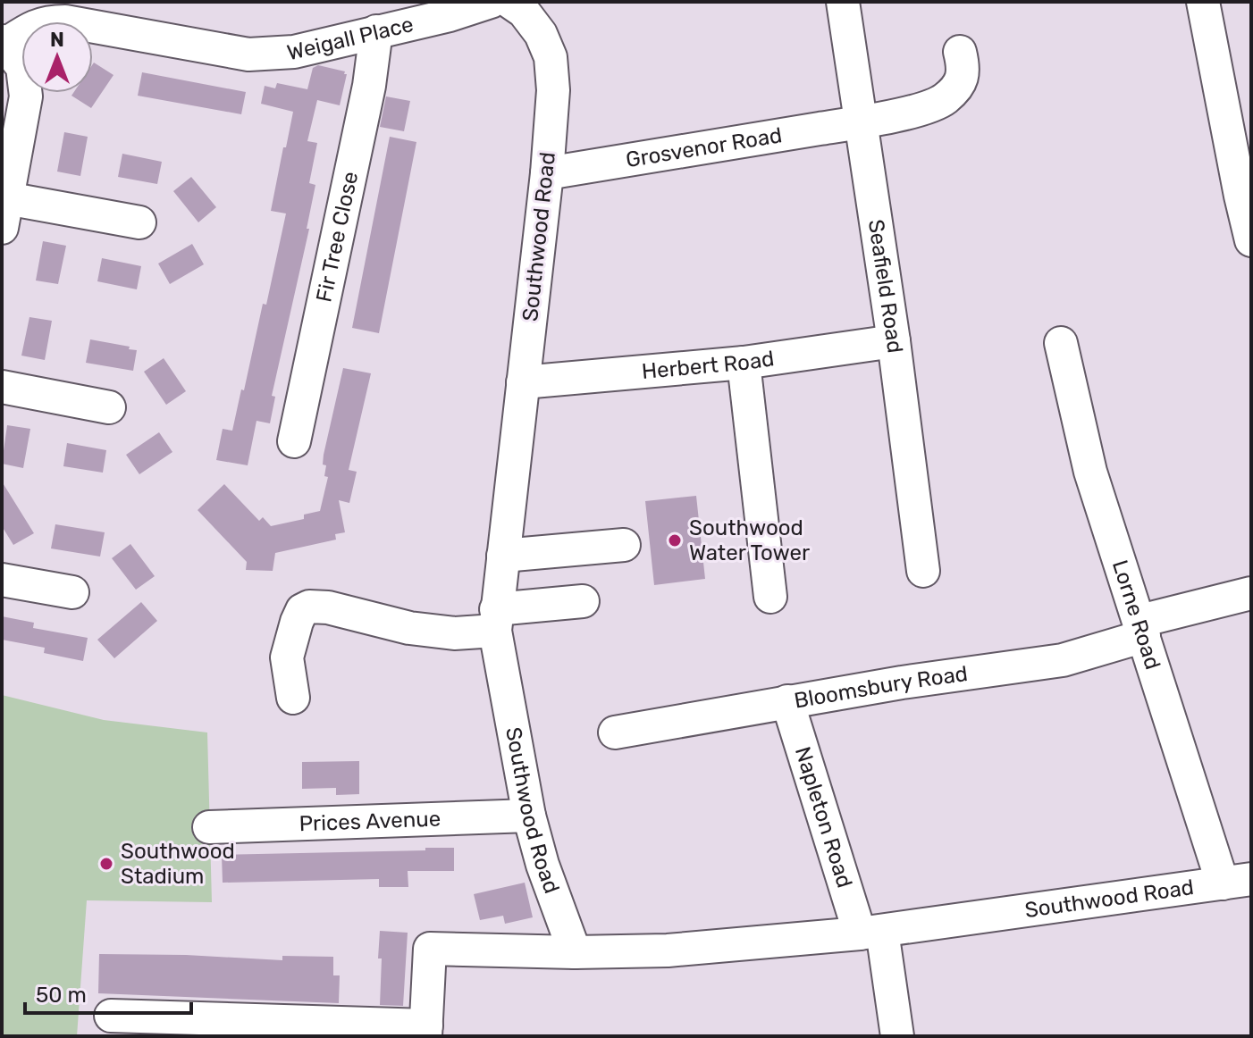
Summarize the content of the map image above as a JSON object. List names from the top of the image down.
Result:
{
  "streets": {
    "street": [
      "Weigall Place",
      "Grosvenor Road",
      "Fir Tree Close",
      "Southwood Road",
      "Seafield Road",
      "Herbert Road",
      "Lorne Road",
      "Bloomsbury Road",
      "Napleton Road",
      "Prices Avenue"
    ]
  },
  "crossings": [
    ["Weigall Place", "Fir Tree Close"],
    ["Grosvenor Road", "Southwood Road"],
    ["Grosvenor Road", "Seafield Road"],
    ["Southwood Road", "Herbert Road"],
    ["Southwood Road", "Lorne Road"],
    ["Southwood Road", "Napleton Road"],
    ["Southwood Road", "Prices Avenue"],
    ["Seafield Road", "Herbert Road"],
    ["Lorne Road", "Bloomsbury Road"],
    ["Bloomsbury Road", "Napleton Road"]
  ],
  "places": ["Southwood Water Tower", "Southwood Stadium"],
  "scale_bar": "50 m",
  "north": "top"
}
